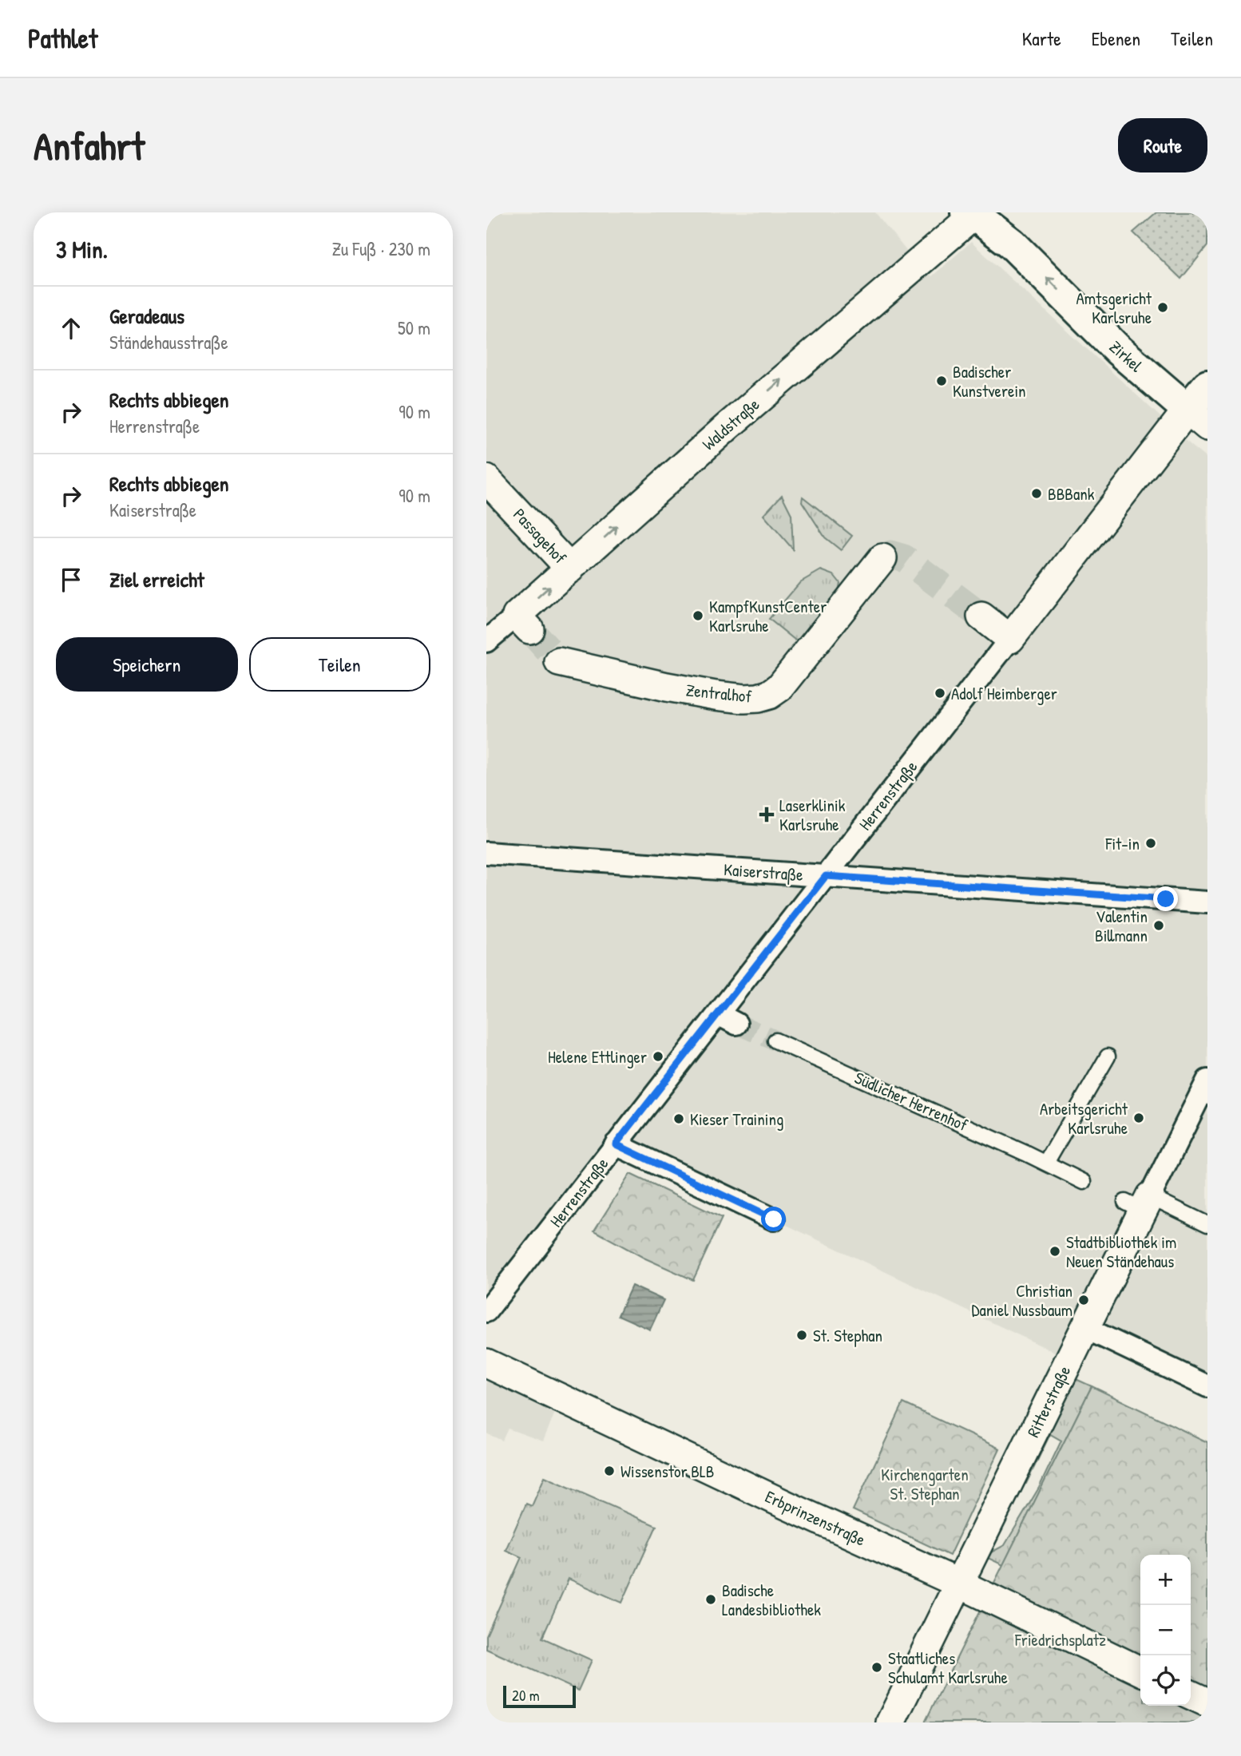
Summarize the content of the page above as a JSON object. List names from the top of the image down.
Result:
{
  "streets": {
    "main road": ["Zirkel", "Herrenstraße"],
    "street": [
      "Waldstraße",
      "Passagehof",
      "Zentralhof",
      "Kaiserstraße",
      "Ritterstraße",
      "Erbprinzenstraße"
    ],
    "lane": ["Südlicher Herrenhof"]
  },
  "crossings": [
    ["Zirkel", "Waldstraße"],
    ["Zirkel", "Herrenstraße"],
    ["Waldstraße", "Passagehof"],
    ["Herrenstraße", "Kaiserstraße"],
    ["Ritterstraße", "Erbprinzenstraße"]
  ],
  "one_way": ["Zirkel", "Waldstraße"],
  "parks": ["Kirchengarten St. Stephan", "Friedrichsplatz"],
  "places": {
    "other": [
      "Amtsgericht Karlsruhe",
      "Badischer Kunstverein",
      "BBBank",
      "KampfKunstCenter Karlsruhe",
      "Adolf Heimberger",
      "Fit-in",
      "Valentin Billmann",
      "Helene Ettlinger",
      "Arbeitsgericht Karlsruhe",
      "Kieser Training",
      "Stadtbibliothek im Neuen Ständehaus",
      "Christian Daniel Nussbaum",
      "St. Stephan",
      "Wissenstor BLB",
      "Badische Landesbibliothek",
      "Staatliches Schulamt Karlsruhe"
    ],
    "health": ["Laserklinik Karlsruhe"]
  },
  "scale_bar": "20 m",
  "page": {
    "header": "Pathlet",
    "nav": ["Karte", "Ebenen", "Teilen"],
    "buttons": [
      "Route",
      ["Speichern", "Teilen"]
    ],
    "title": "Anfahrt",
    "heading": ["3 Min.", "Zu Fuß · 230 m"],
    "list": [
      ["Geradeaus", "Ständehausstraße", "50 m"],
      ["Rechts abbiegen", "Herrenstraße", "90 m"],
      ["Rechts abbiegen", "Kaiserstraße", "90 m"],
      "Ziel erreicht"
    ],
    "map_buttons": ["+", "−"],
    "scale": "20 m"
  }
}
